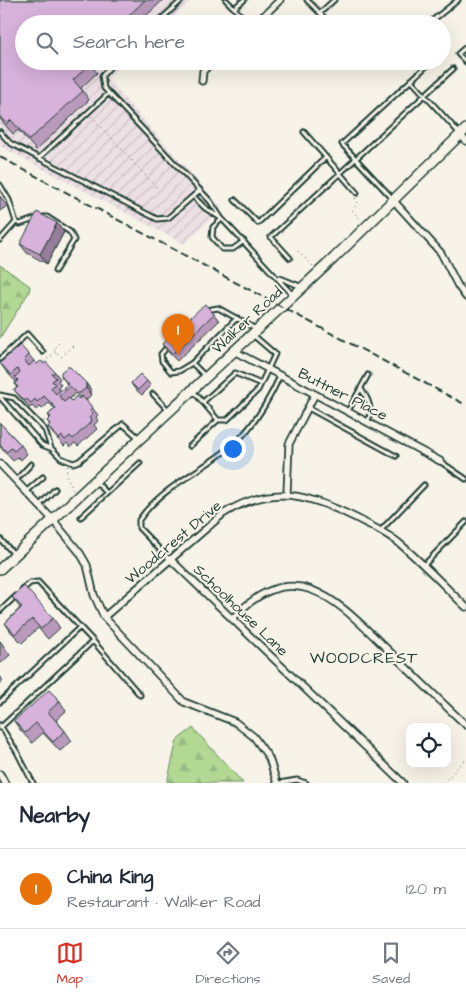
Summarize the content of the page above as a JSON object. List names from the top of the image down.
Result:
{
  "streets": {
    "street": [
      "Walker Road",
      "Buttner Place",
      "Woodcrest Drive",
      "Schoolhouse Lane"
    ]
  },
  "crossings": [
    ["Walker Road", "Buttner Place"],
    ["Woodcrest Drive", "Schoolhouse Lane"]
  ],
  "districts": ["WOODCREST"],
  "page": {
    "search": "Search here",
    "pins": "1",
    "heading": "Nearby",
    "list": [
      {
        "mark": "1",
        "name": "China King",
        "note": "Restaurant · Walker Road",
        "value": "120 m"
      }
    ],
    "nav": ["Map", "Directions", "Saved"]
  }
}
